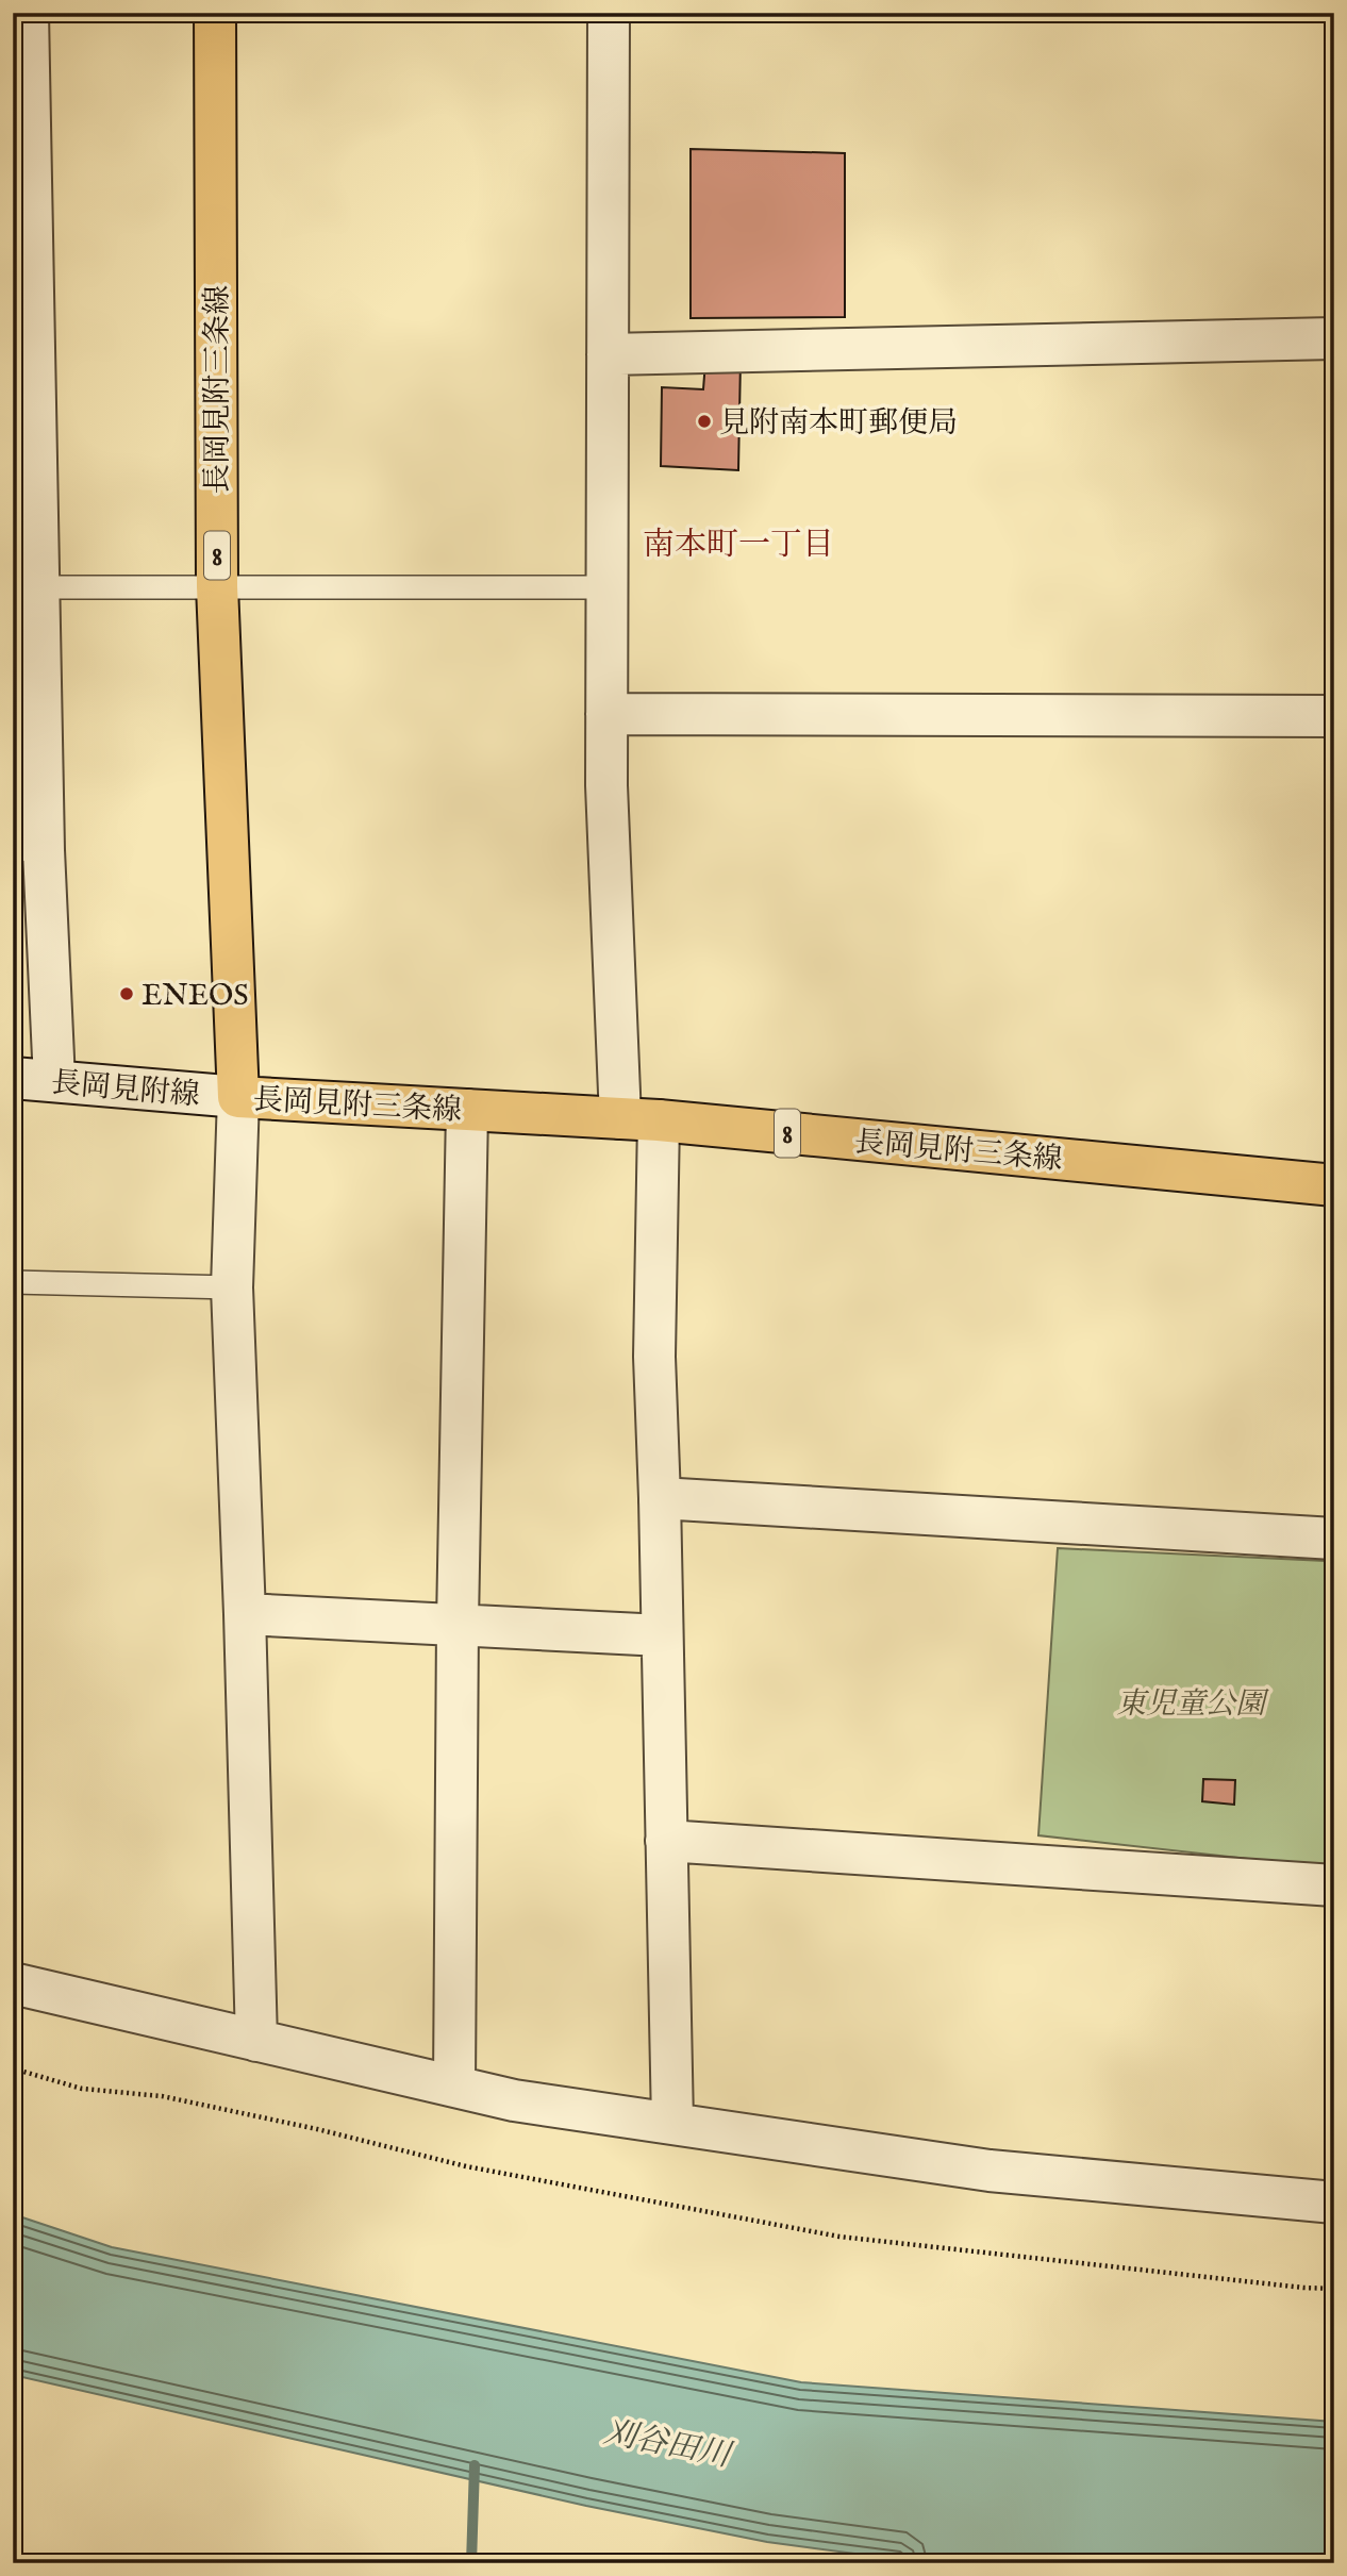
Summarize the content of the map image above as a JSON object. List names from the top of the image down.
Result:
{
  "streets": {
    "main road": ["長岡見附三条線", "8"],
    "street": ["長岡見附線"]
  },
  "crossings": [
    ["長岡見附三条線", "長岡見附線"]
  ],
  "districts": ["南本町一丁目"],
  "water": ["刈谷田川"],
  "parks": ["東児童公園"],
  "places": ["見附南本町郵便局", "ENEOS"]
}
